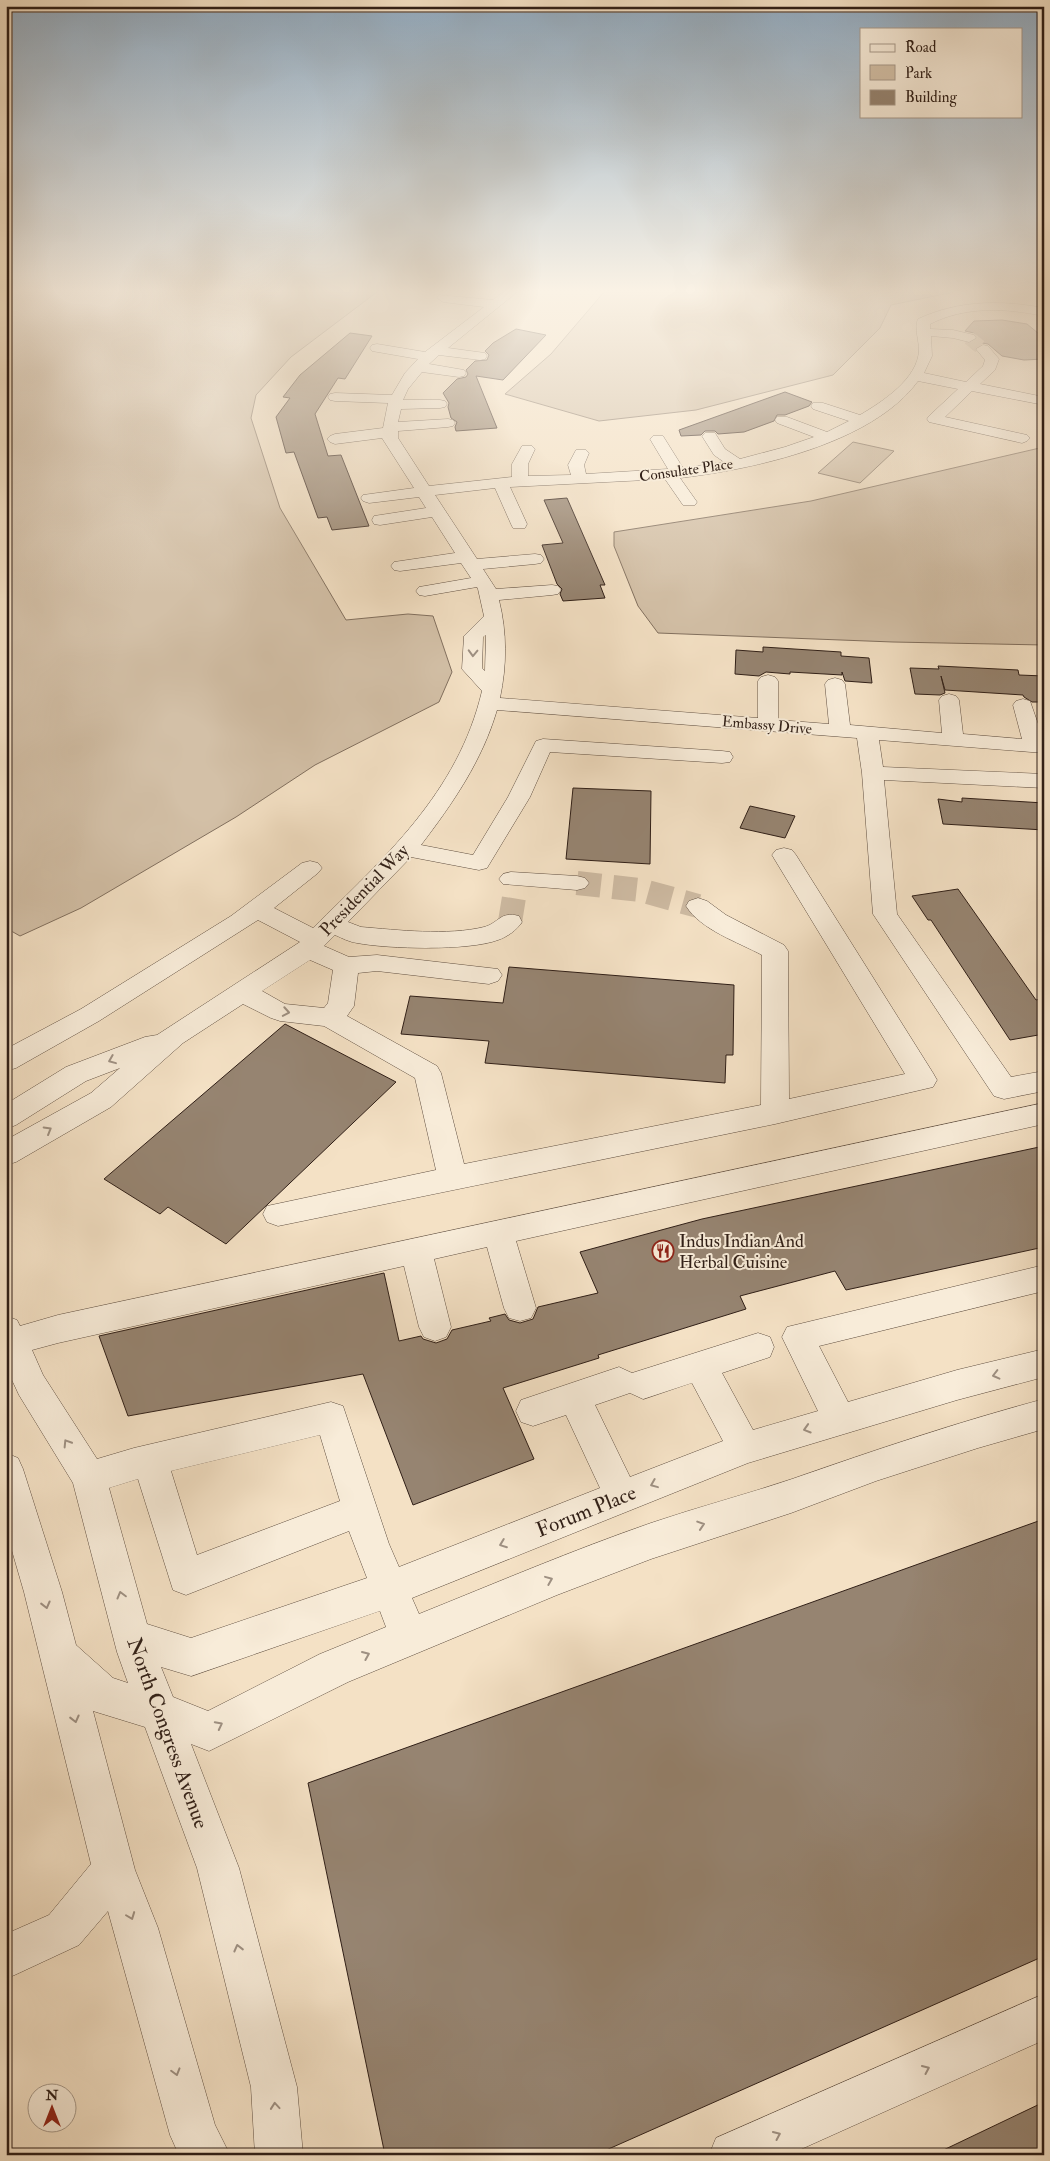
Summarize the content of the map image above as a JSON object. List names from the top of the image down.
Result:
{
  "streets": {
    "street": [
      "Consulate Place",
      "Embassy Drive",
      "Presidential Way",
      "Forum Place",
      "North Congress Avenue"
    ]
  },
  "crossings": [
    ["Consulate Place", "Presidential Way"],
    ["Embassy Drive", "Presidential Way"],
    ["Forum Place", "North Congress Avenue"]
  ],
  "places": {
    "restaurant": ["Indus Indian And Herbal Cuisine"]
  },
  "legend": ["Road", "Park", "Building"],
  "north": "top"
}
